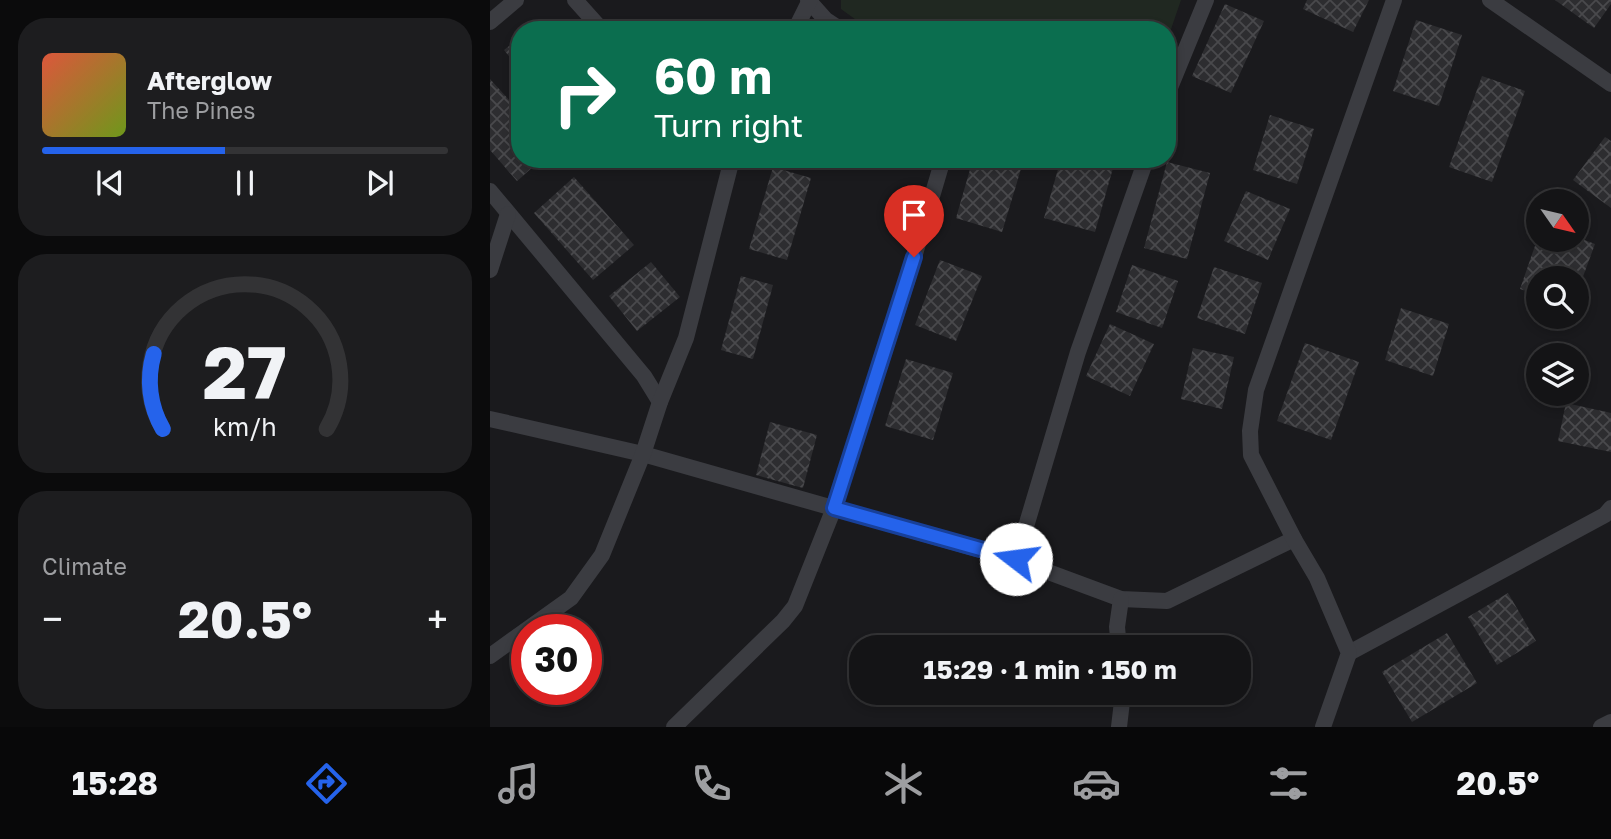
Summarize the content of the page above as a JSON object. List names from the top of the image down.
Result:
{
  "north": "bottom right",
  "page": {
    "turn": ["60 m", "Turn right"],
    "song": ["Afterglow", "The Pines"],
    "tile": "Climate",
    "heat": ["−", "20.5°", "+"],
    "limit": "30",
    "trip": "15:29 · 1 min · 150 m",
    "tabs": ["15:28", "20.5°"],
    "gauge": ["27", "km/h"]
  }
}
